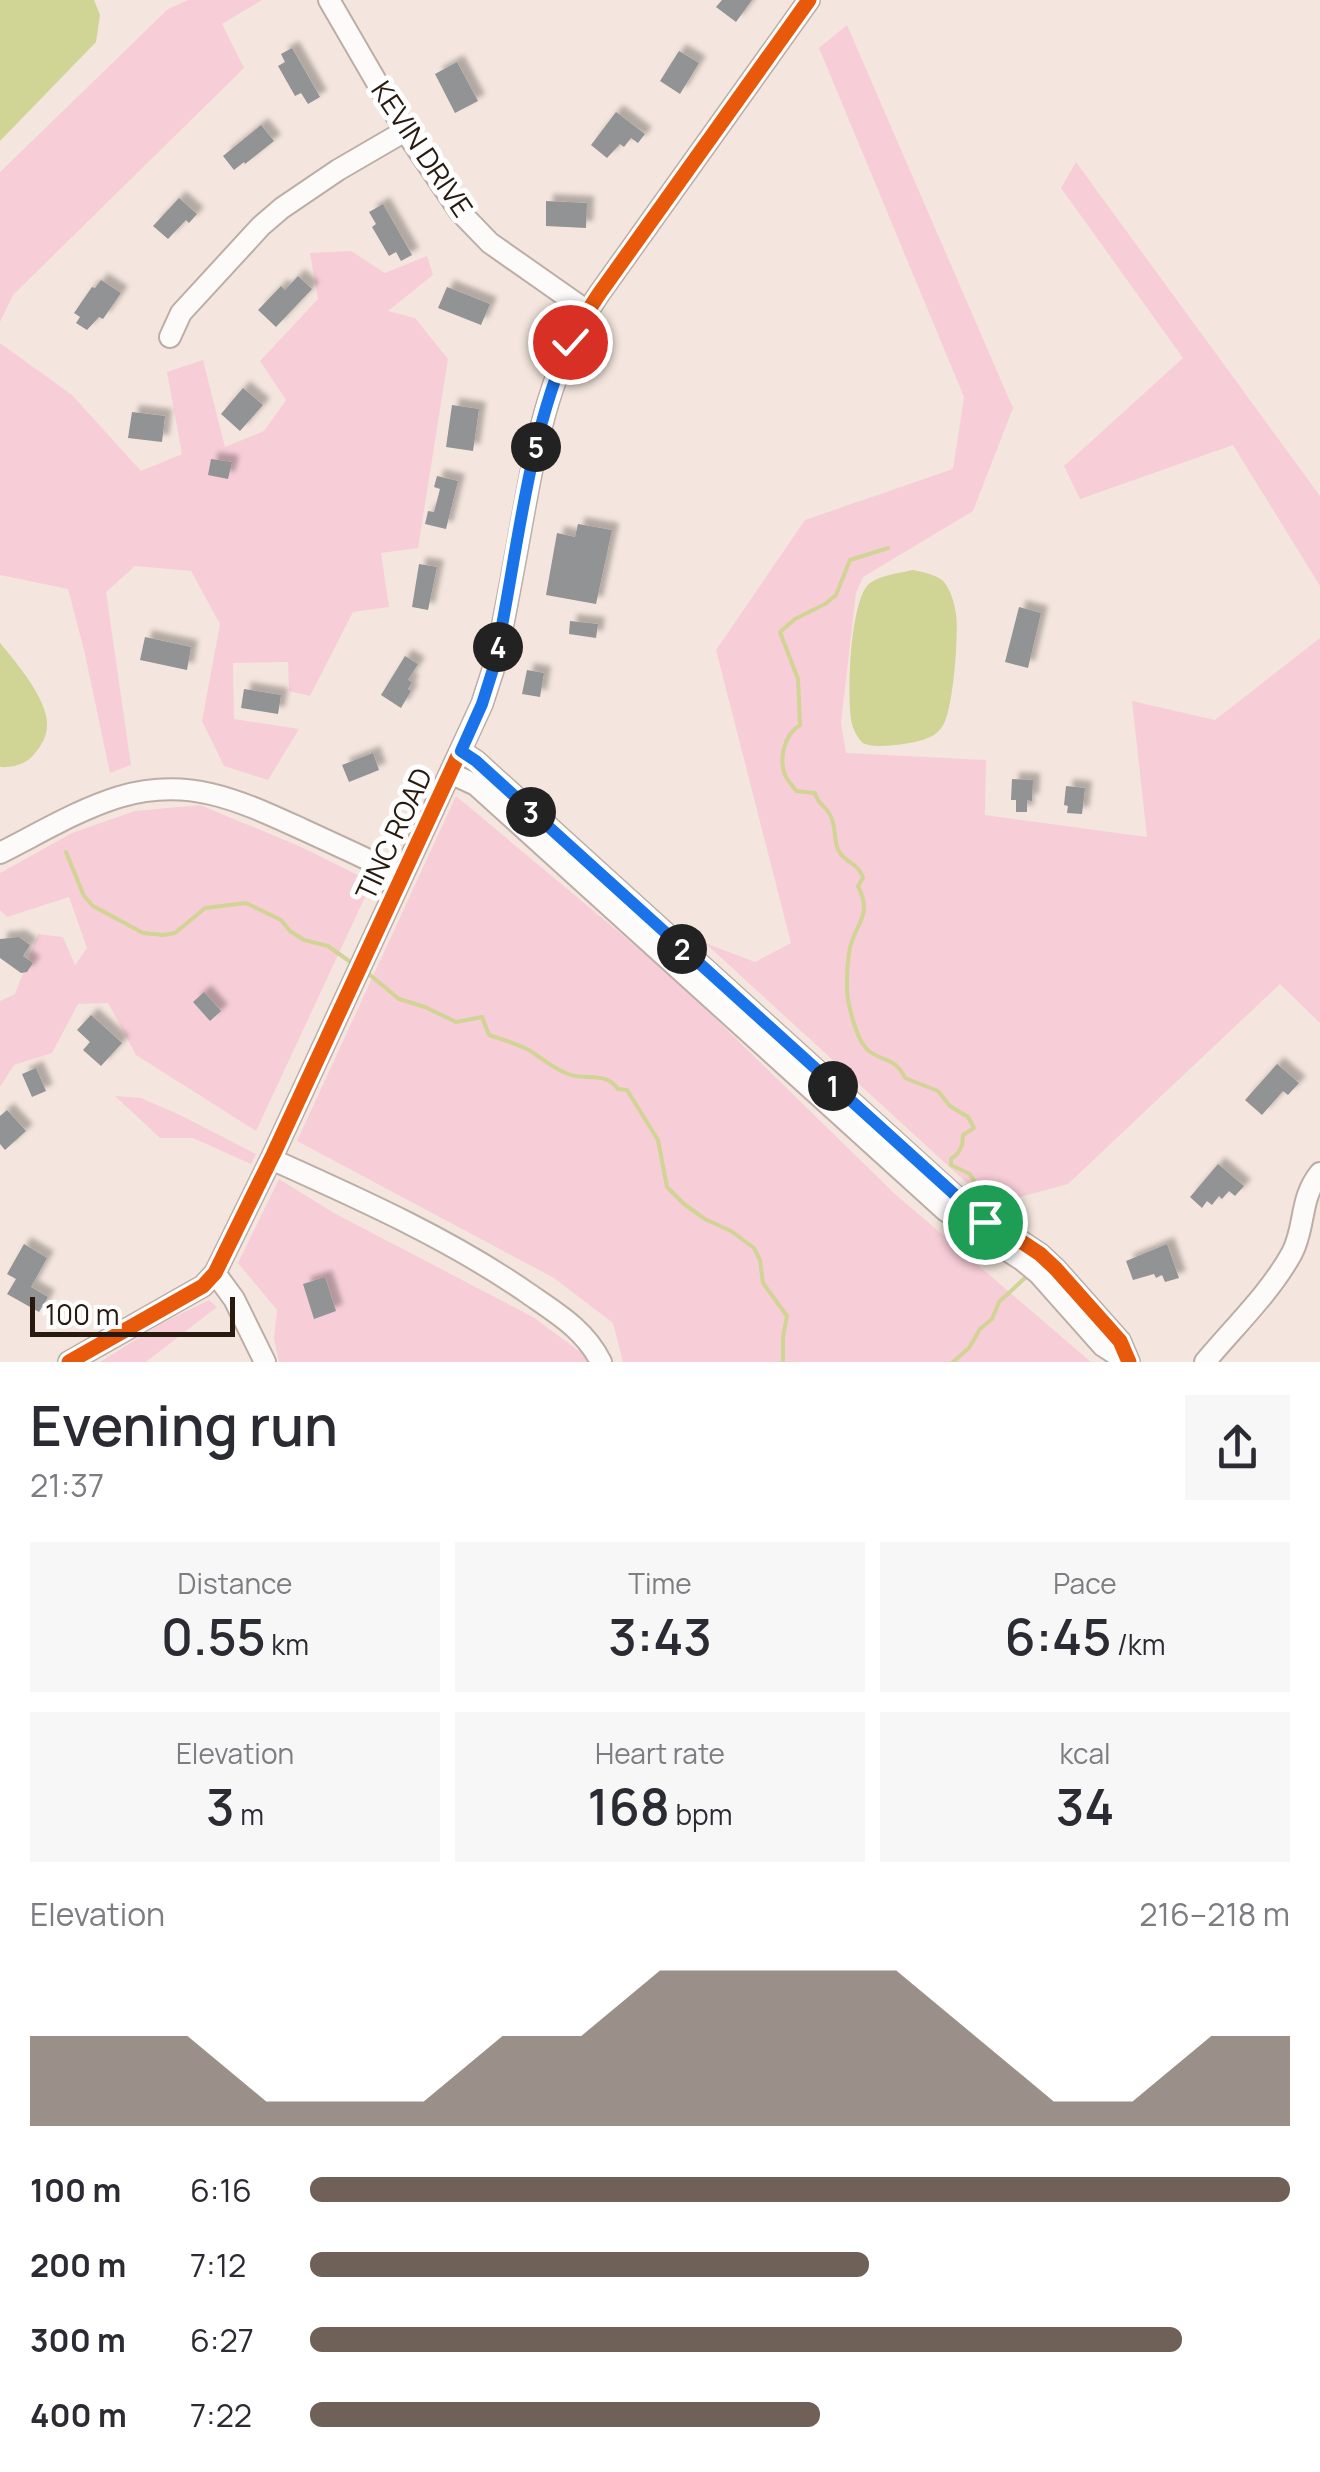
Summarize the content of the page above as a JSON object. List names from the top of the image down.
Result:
{
  "streets": {
    "street": ["KEVIN DRIVE", "TINC ROAD"]
  },
  "crossings": [
    ["KEVIN DRIVE", "TINC ROAD"]
  ],
  "scale_bar": "100 m",
  "page": {
    "pins": [
      "5",
      "4",
      "3",
      "2",
      "1"
    ],
    "scale": "100 m",
    "heading": ["Evening run", "21:37"],
    "stats": [
      ["Distance", "0.55 km"],
      ["Time", "3:43"],
      ["Pace", "6:45 /km"],
      ["Elevation", "3 m"],
      ["Heart rate", "168 bpm"],
      ["kcal", "34"]
    ],
    "chart": ["Elevation", "216–218 m"],
    "list": [
      {
        "name": "100 m",
        "note": "6:16"
      },
      {
        "name": "200 m",
        "note": "7:12"
      },
      {
        "name": "300 m",
        "note": "6:27"
      },
      {
        "name": "400 m",
        "note": "7:22"
      }
    ]
  }
}
